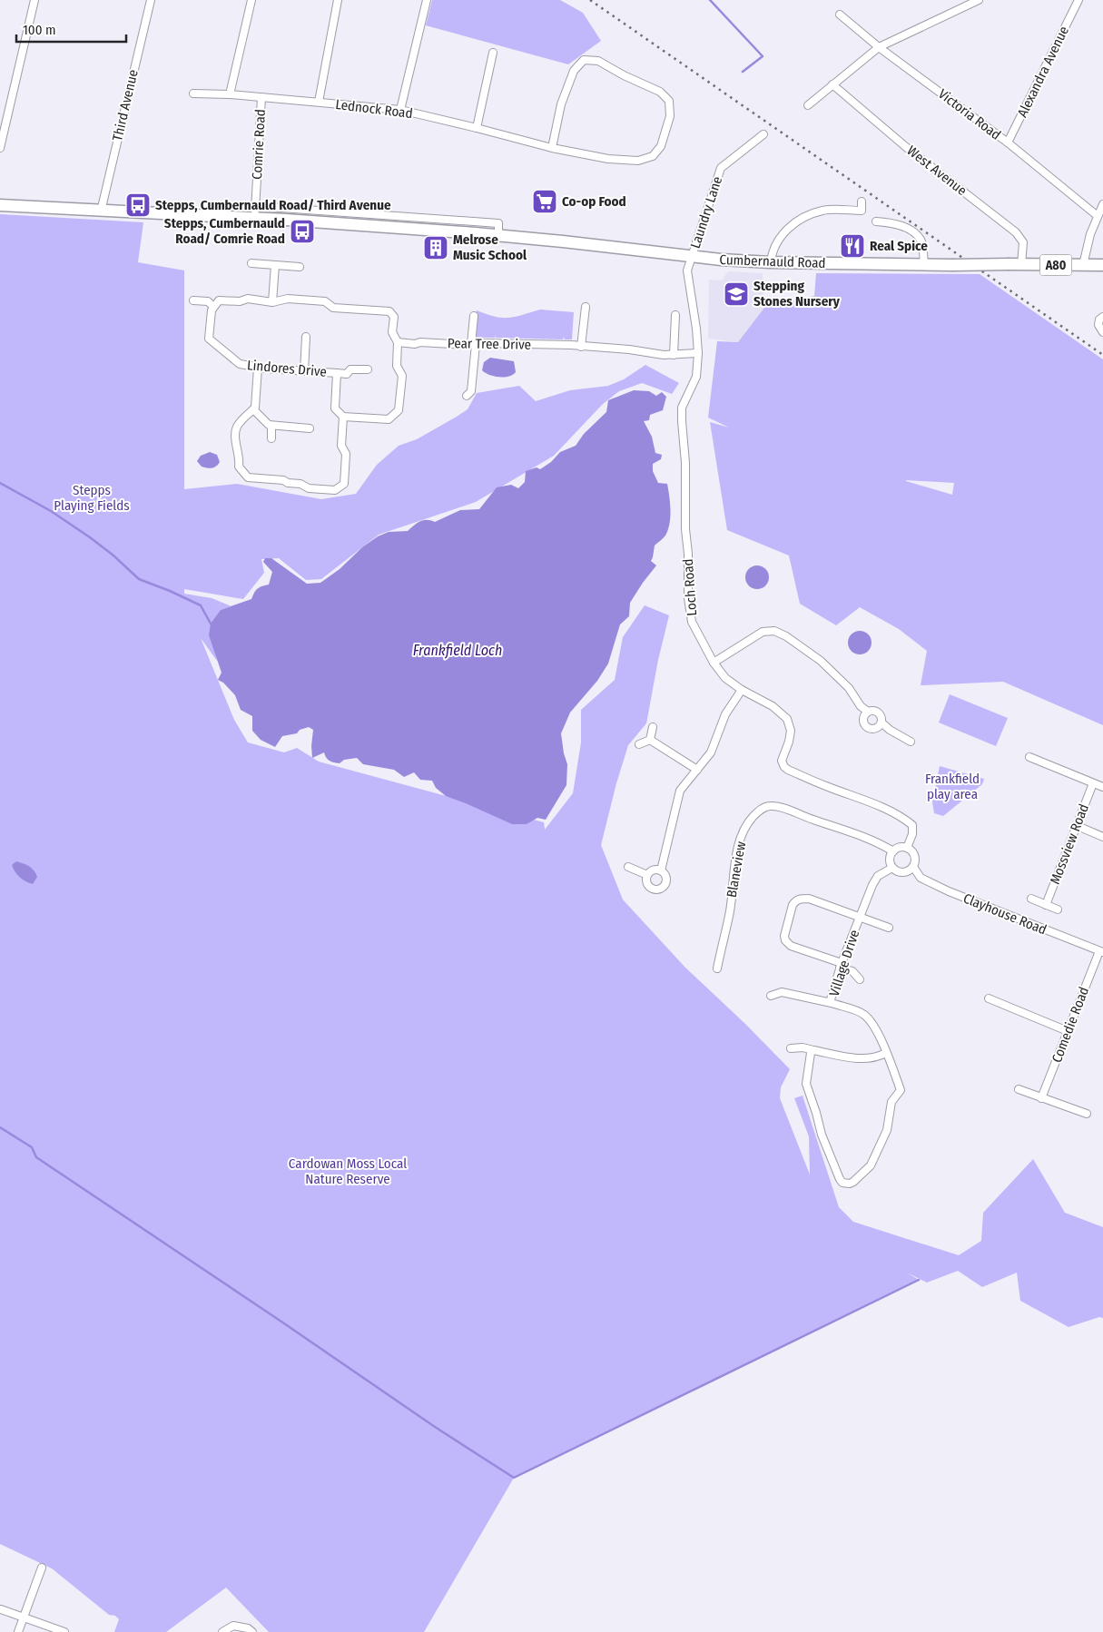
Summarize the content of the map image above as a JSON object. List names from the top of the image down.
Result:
{
  "streets": {
    "main road": ["Cumbernauld Road", "A80"],
    "street": [
      "Alexandra Avenue",
      "Third Avenue",
      "Lednock Road",
      "Victoria Road",
      "Comrie Road",
      "West Avenue",
      "Laundry Lane",
      "Pear Tree Drive",
      "Lindores Drive",
      "Loch Road",
      "Mossview Road",
      "Blaneview",
      "Clayhouse Road",
      "Village Drive",
      "Comedie Road"
    ]
  },
  "crossings": [
    ["Alexandra Avenue", "Victoria Road"],
    ["Third Avenue", "Cumbernauld Road"],
    ["Lednock Road", "Comrie Road"],
    ["Comrie Road", "Cumbernauld Road"],
    ["West Avenue", "Cumbernauld Road"],
    ["Laundry Lane", "Cumbernauld Road"],
    ["Laundry Lane", "Loch Road"],
    ["Cumbernauld Road", "Loch Road"],
    ["Pear Tree Drive", "Loch Road"],
    ["Loch Road", "Blaneview"],
    ["Loch Road", "Clayhouse Road"],
    ["Loch Road", "Village Drive"],
    ["Blaneview", "Clayhouse Road"],
    ["Blaneview", "Village Drive"],
    ["Clayhouse Road", "Village Drive"],
    ["Clayhouse Road", "Comedie Road"]
  ],
  "water": ["Frankfield Loch"],
  "parks": ["Stepps Playing Fields", "Frankfield play area", "Cardowan Moss Local Nature Reserve"],
  "places": {
    "supermarket": ["Co-op Food"],
    "bus stop": ["Stepps, Cumbernauld Road/ Third Avenue", "Stepps, Cumbernauld Road/ Comrie Road"],
    "restaurant": ["Real Spice"],
    "building": ["Melrose Music School"],
    "school or university": ["Stepping Stones Nursery"]
  },
  "scale_bar": "100 m"
}
